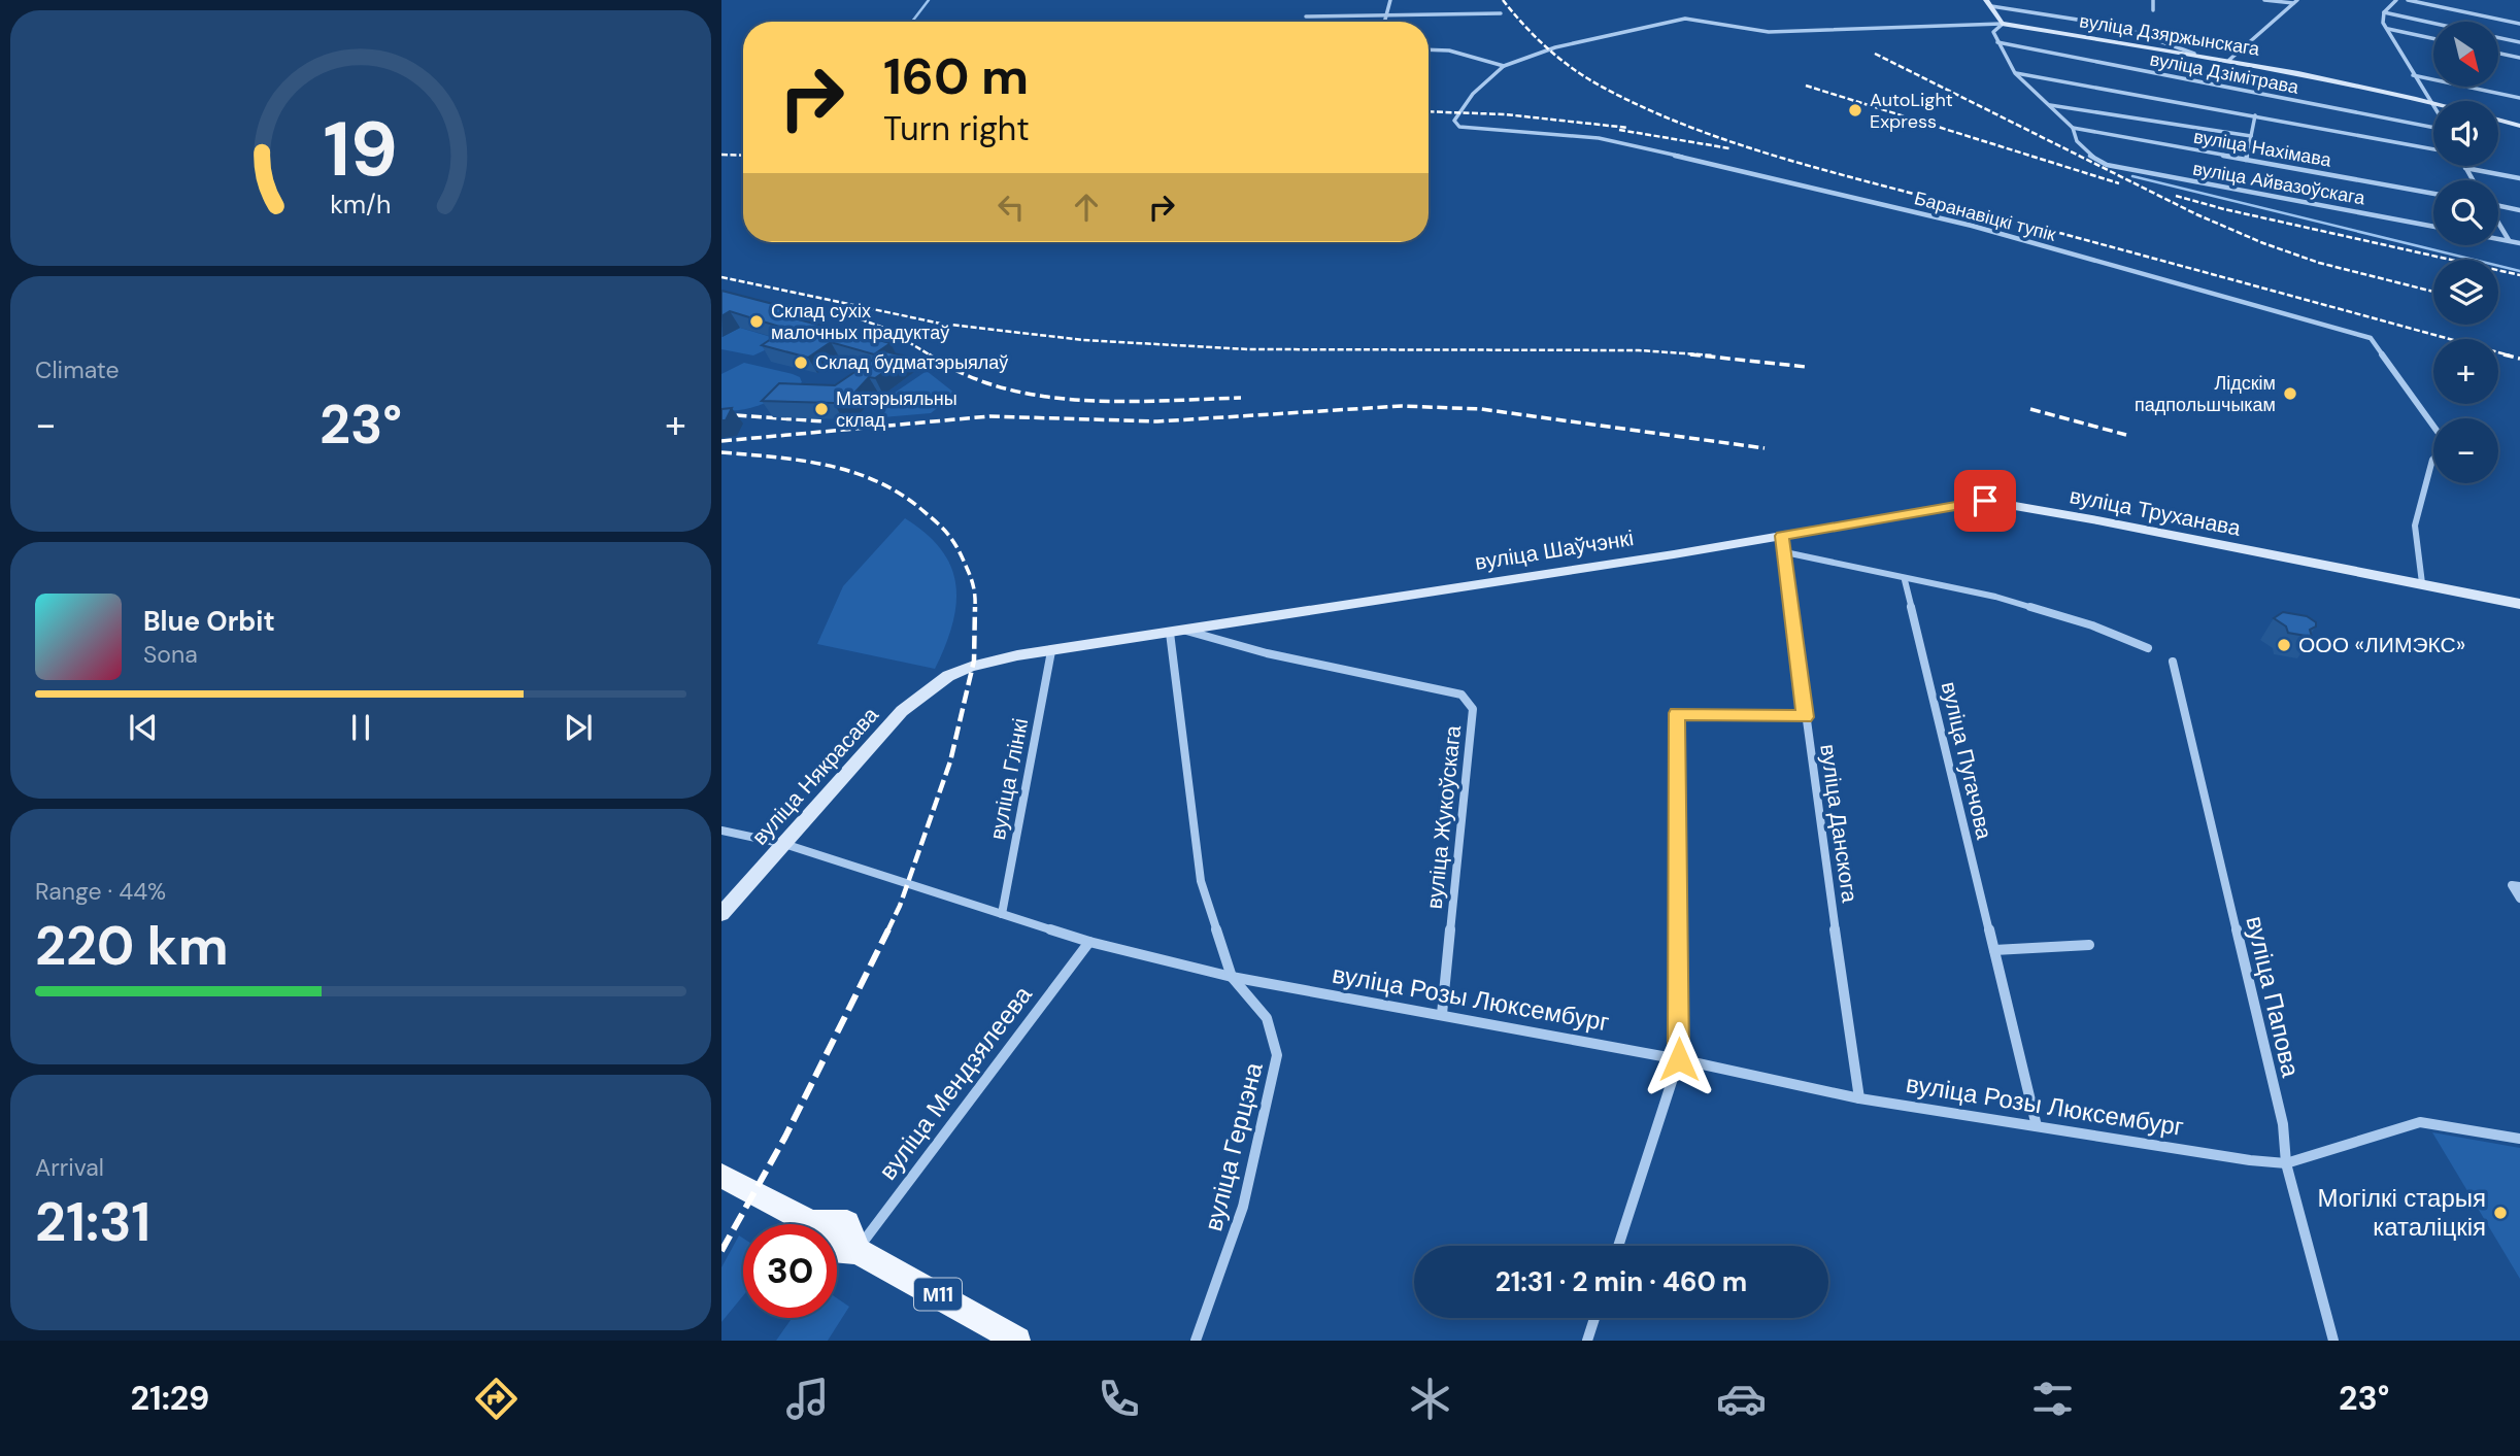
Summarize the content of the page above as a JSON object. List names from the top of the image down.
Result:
{
  "streets": {
    "main road": [
      "вуліца Дзяржынскага",
      "вуліца Труханава",
      "вуліца Шаўчэнкі",
      "вуліца Някрасава",
      "М11"
    ],
    "street": [
      "вуліца Дзімітрава",
      "вуліца Нахімава",
      "вуліца Айвазоўскага",
      "Баранавіцкі тупік",
      "вуліца Пугачова",
      "вуліца Глінкі",
      "вуліца Жукоўскага",
      "вуліца Данскога",
      "вуліца Папова",
      "вуліца Розы Люксембург",
      "вуліца Мендзялеева",
      "вуліца Герцэна"
    ]
  },
  "crossings": [
    ["вуліца Дзяржынскага", "Баранавіцкі тупік"],
    ["вуліца Нахімава", "вуліца Айвазоўскага"],
    ["Баранавіцкі тупік", "вуліца Труханава"],
    ["вуліца Труханава", "вуліца Шаўчэнкі"],
    ["вуліца Шаўчэнкі", "вуліца Някрасава"],
    ["вуліца Шаўчэнкі", "вуліца Глінкі"],
    ["вуліца Шаўчэнкі", "вуліца Жукоўскага"],
    ["вуліца Шаўчэнкі", "вуліца Герцэна"],
    ["вуліца Пугачова", "вуліца Розы Люксембург"],
    ["вуліца Някрасава", "вуліца Розы Люксембург"],
    ["вуліца Глінкі", "вуліца Розы Люксембург"],
    ["вуліца Жукоўскага", "вуліца Розы Люксембург"],
    ["вуліца Жукоўскага", "вуліца Герцэна"],
    ["вуліца Данскога", "вуліца Розы Люксембург"],
    ["вуліца Папова", "вуліца Розы Люксембург"],
    ["вуліца Розы Люксембург", "вуліца Мендзялеева"],
    ["вуліца Розы Люксембург", "вуліца Герцэна"],
    ["вуліца Мендзялеева", "М11"]
  ],
  "places": [
    "AutoLight Express",
    "Склад сухіх малочных прадуктаў",
    "Склад будматэрыялаў",
    "Лідскім падпольшчыкам",
    "Матэрыяльны склад",
    "ООО «ЛИМЭКС»",
    "Могілкі старыя каталіцкія"
  ],
  "north": "bottom right",
  "page": {
    "map_buttons": ["+", "−"],
    "turn": ["160 m", "Turn right"],
    "tile": [
      "Climate",
      ["Range · 44%", "220 km"],
      ["Arrival", "21:31"]
    ],
    "heat": ["−", "23°", "+"],
    "song": ["Blue Orbit", "Sona"],
    "limit": "30",
    "trip": "21:31 · 2 min · 460 m",
    "tabs": ["21:29", "23°"],
    "gauge": ["19", "km/h"]
  }
}
